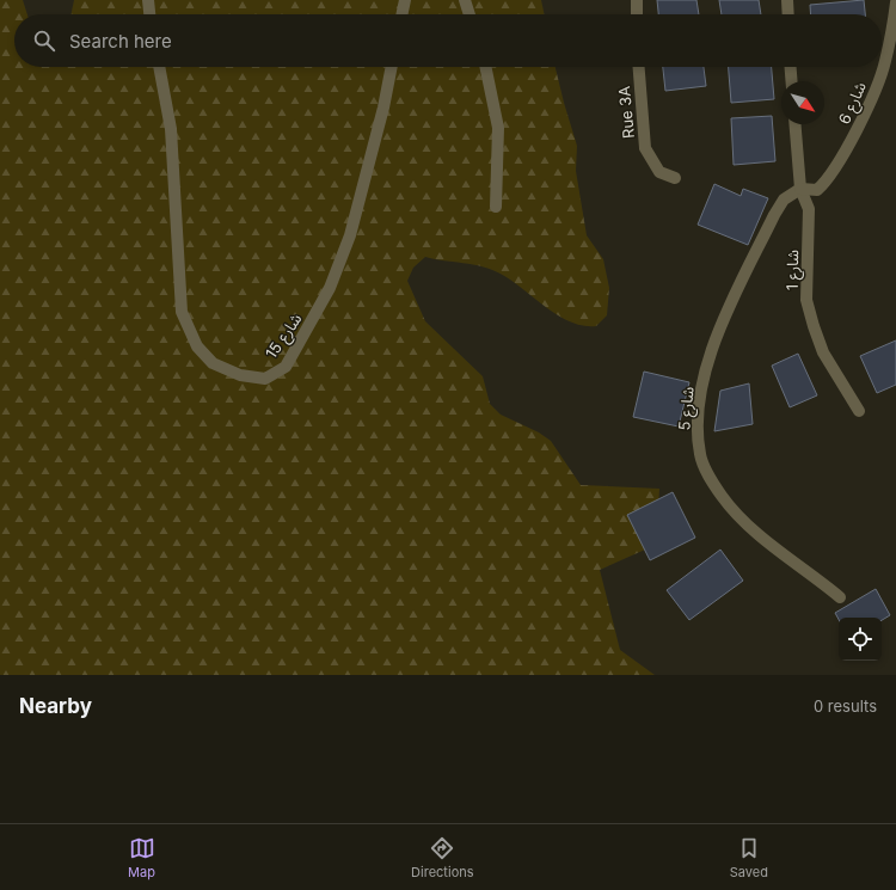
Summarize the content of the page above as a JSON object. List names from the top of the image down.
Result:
{
  "streets": {
    "street": [
      "شارع 6",
      "Rue 3A",
      "شارع 1",
      "شارع 15",
      "شارع 5"
    ]
  },
  "crossings": [
    ["شارع 6", "شارع 1"],
    ["شارع 6", "شارع 5"],
    ["شارع 1", "شارع 5"]
  ],
  "north": "bottom right",
  "page": {
    "search": "Search here",
    "heading": ["Nearby", "0 results"],
    "nav": ["Map", "Directions", "Saved"]
  }
}
